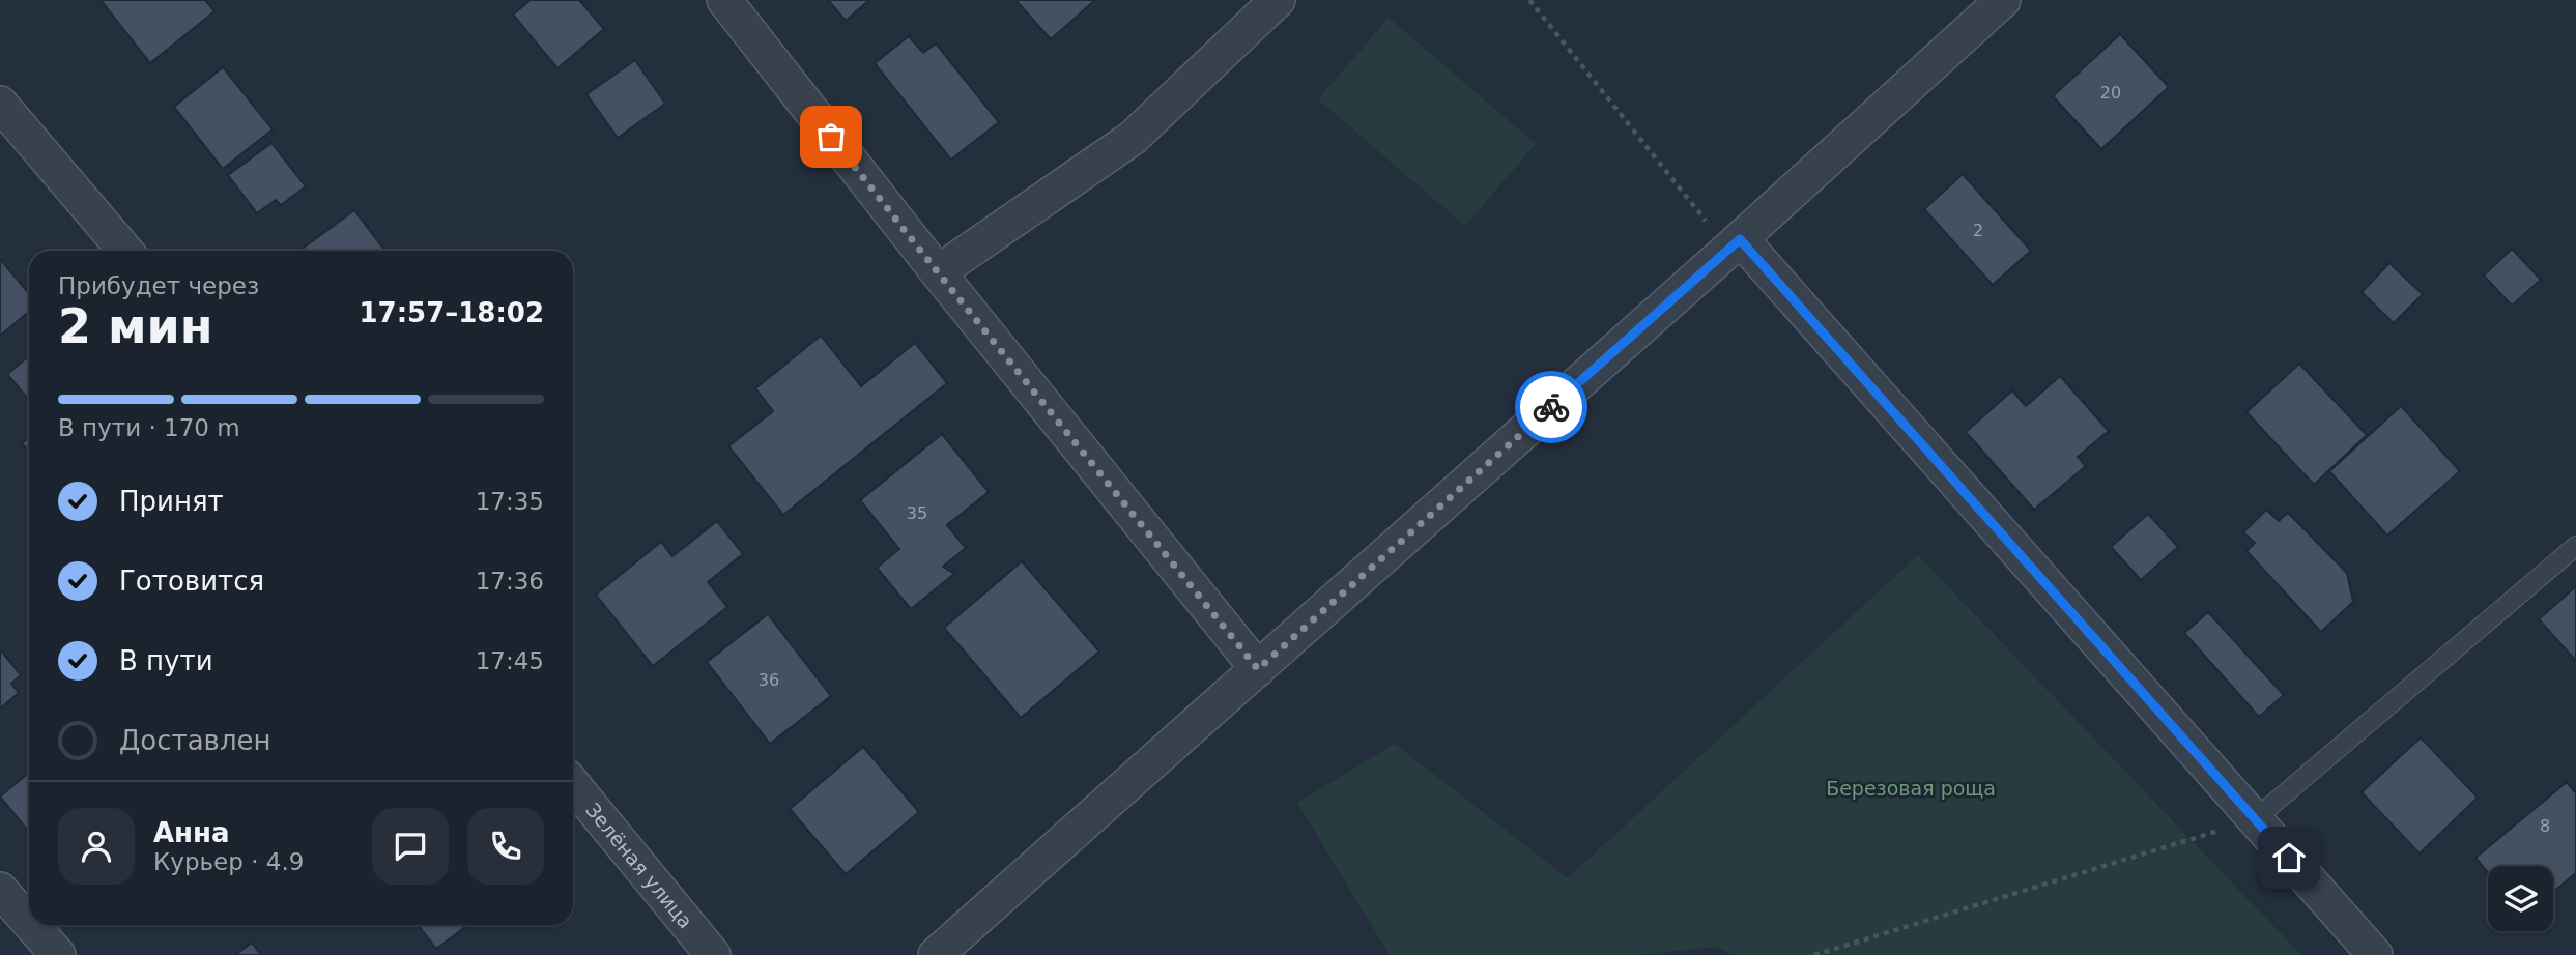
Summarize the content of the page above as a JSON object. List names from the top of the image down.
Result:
{
  "streets": {
    "street": ["Зелёная улица"]
  },
  "parks": ["Березовая роща"],
  "house_numbers": [
    "20",
    "2",
    "35",
    "36",
    "8"
  ],
  "page": {
    "heading": ["2 мин", "Прибудет через", "17:57–18:02"],
    "panel": ["Анна", "Курьер · 4.9"],
    "bar": "В пути · 170 m",
    "list": [
      ["Принят", "17:35"],
      ["Готовится", "17:36"],
      ["В пути", "17:45"],
      "Доставлен"
    ]
  }
}
